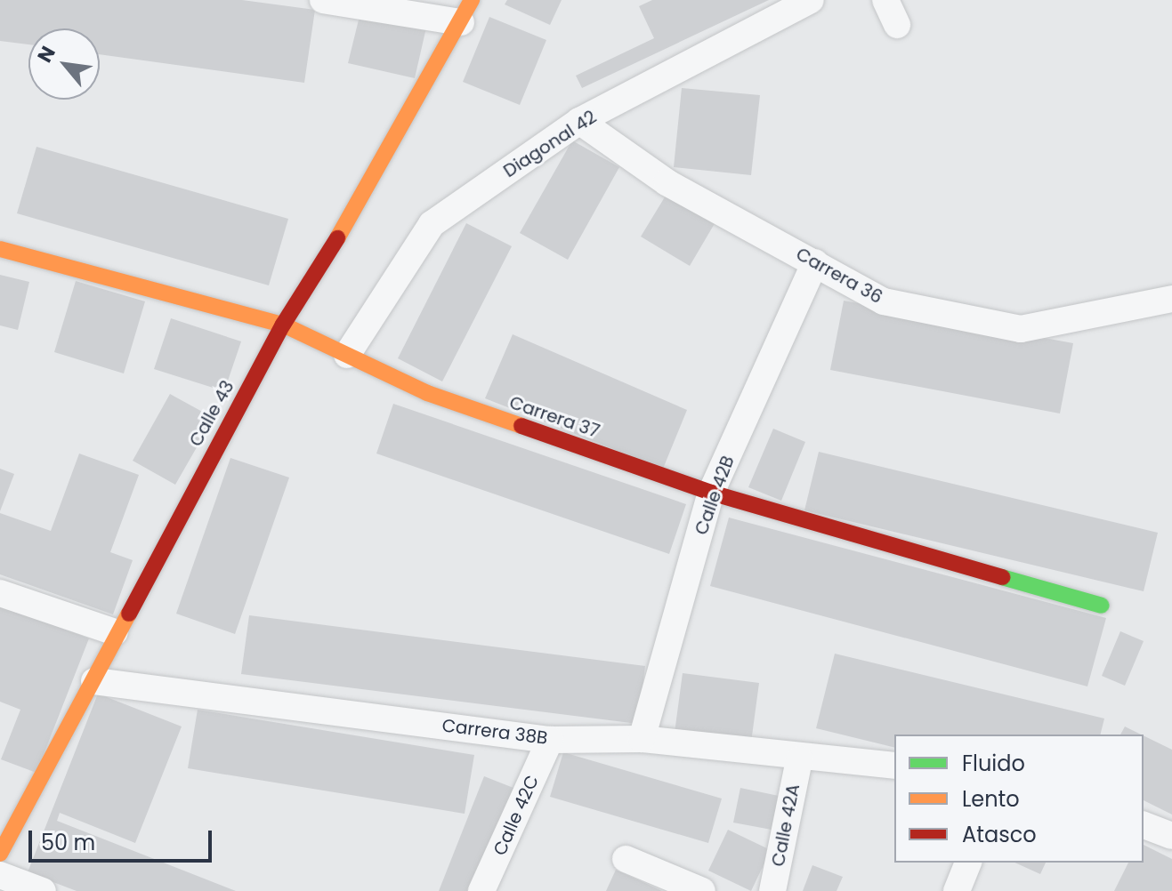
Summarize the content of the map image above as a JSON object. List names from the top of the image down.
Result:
{
  "streets": {
    "street": [
      "Diagonal 42",
      "Carrera 36",
      "Calle 43",
      "Carrera 37",
      "Calle 42B",
      "Carrera 38B",
      "Calle 42C",
      "Calle 42A"
    ]
  },
  "crossings": [
    ["Diagonal 42", "Carrera 36"],
    ["Diagonal 42", "Carrera 37"],
    ["Carrera 36", "Calle 42B"],
    ["Calle 43", "Carrera 37"],
    ["Calle 43", "Carrera 38B"],
    ["Carrera 37", "Calle 42B"],
    ["Calle 42B", "Carrera 38B"],
    ["Carrera 38B", "Calle 42C"],
    ["Carrera 38B", "Calle 42A"]
  ],
  "legend": ["Fluido", "Lento", "Atasco"],
  "scale_bar": "50 m",
  "north": "top left"
}
